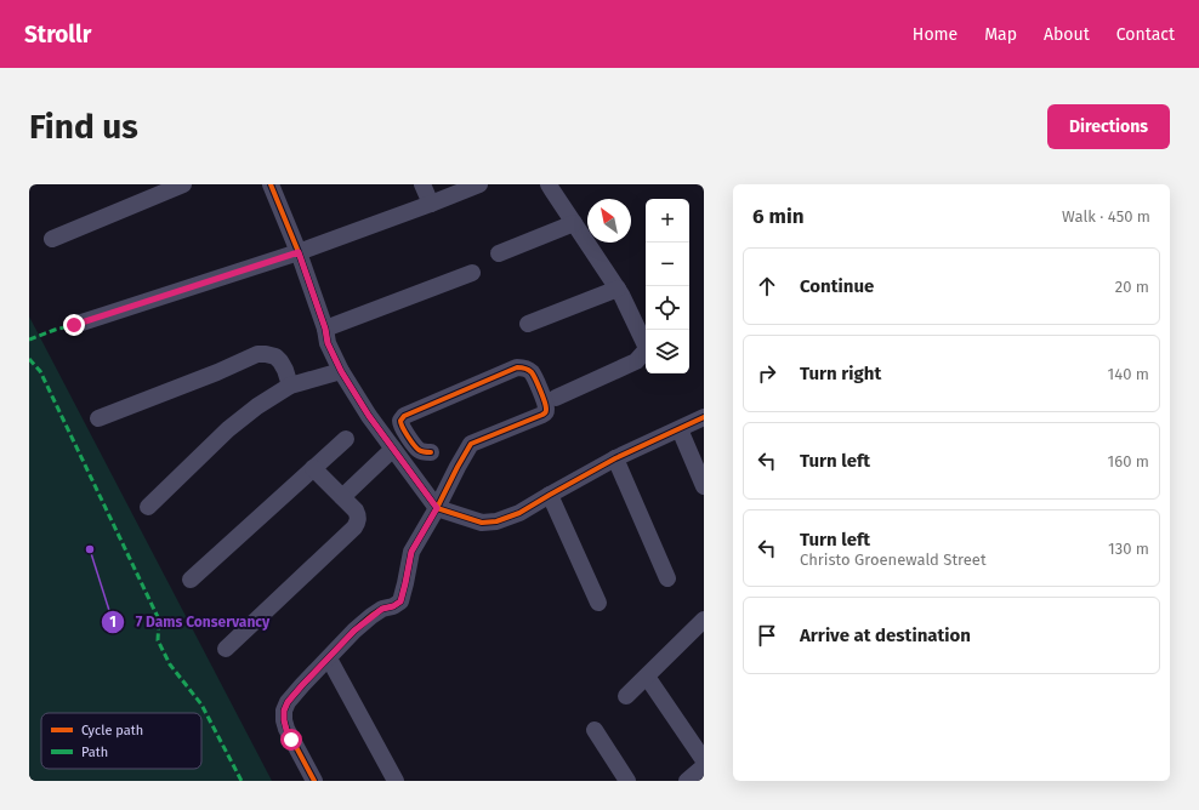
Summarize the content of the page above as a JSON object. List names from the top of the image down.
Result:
{
  "places": ["7 Dams Conservancy"],
  "legend": ["Cycle path", "Path"],
  "north": "top left",
  "page": {
    "header": "Strollr",
    "nav": [
      "Home",
      "Map",
      "About",
      "Contact"
    ],
    "buttons": "Directions",
    "title": "Find us",
    "heading": ["6 min", "Walk · 450 m"],
    "map_buttons": ["+", "−"],
    "list": [
      ["Continue", "20 m"],
      ["Turn right", "140 m"],
      ["Turn left", "160 m"],
      ["Turn left", "Christo Groenewald Street", "130 m"],
      "Arrive at destination"
    ]
  }
}
